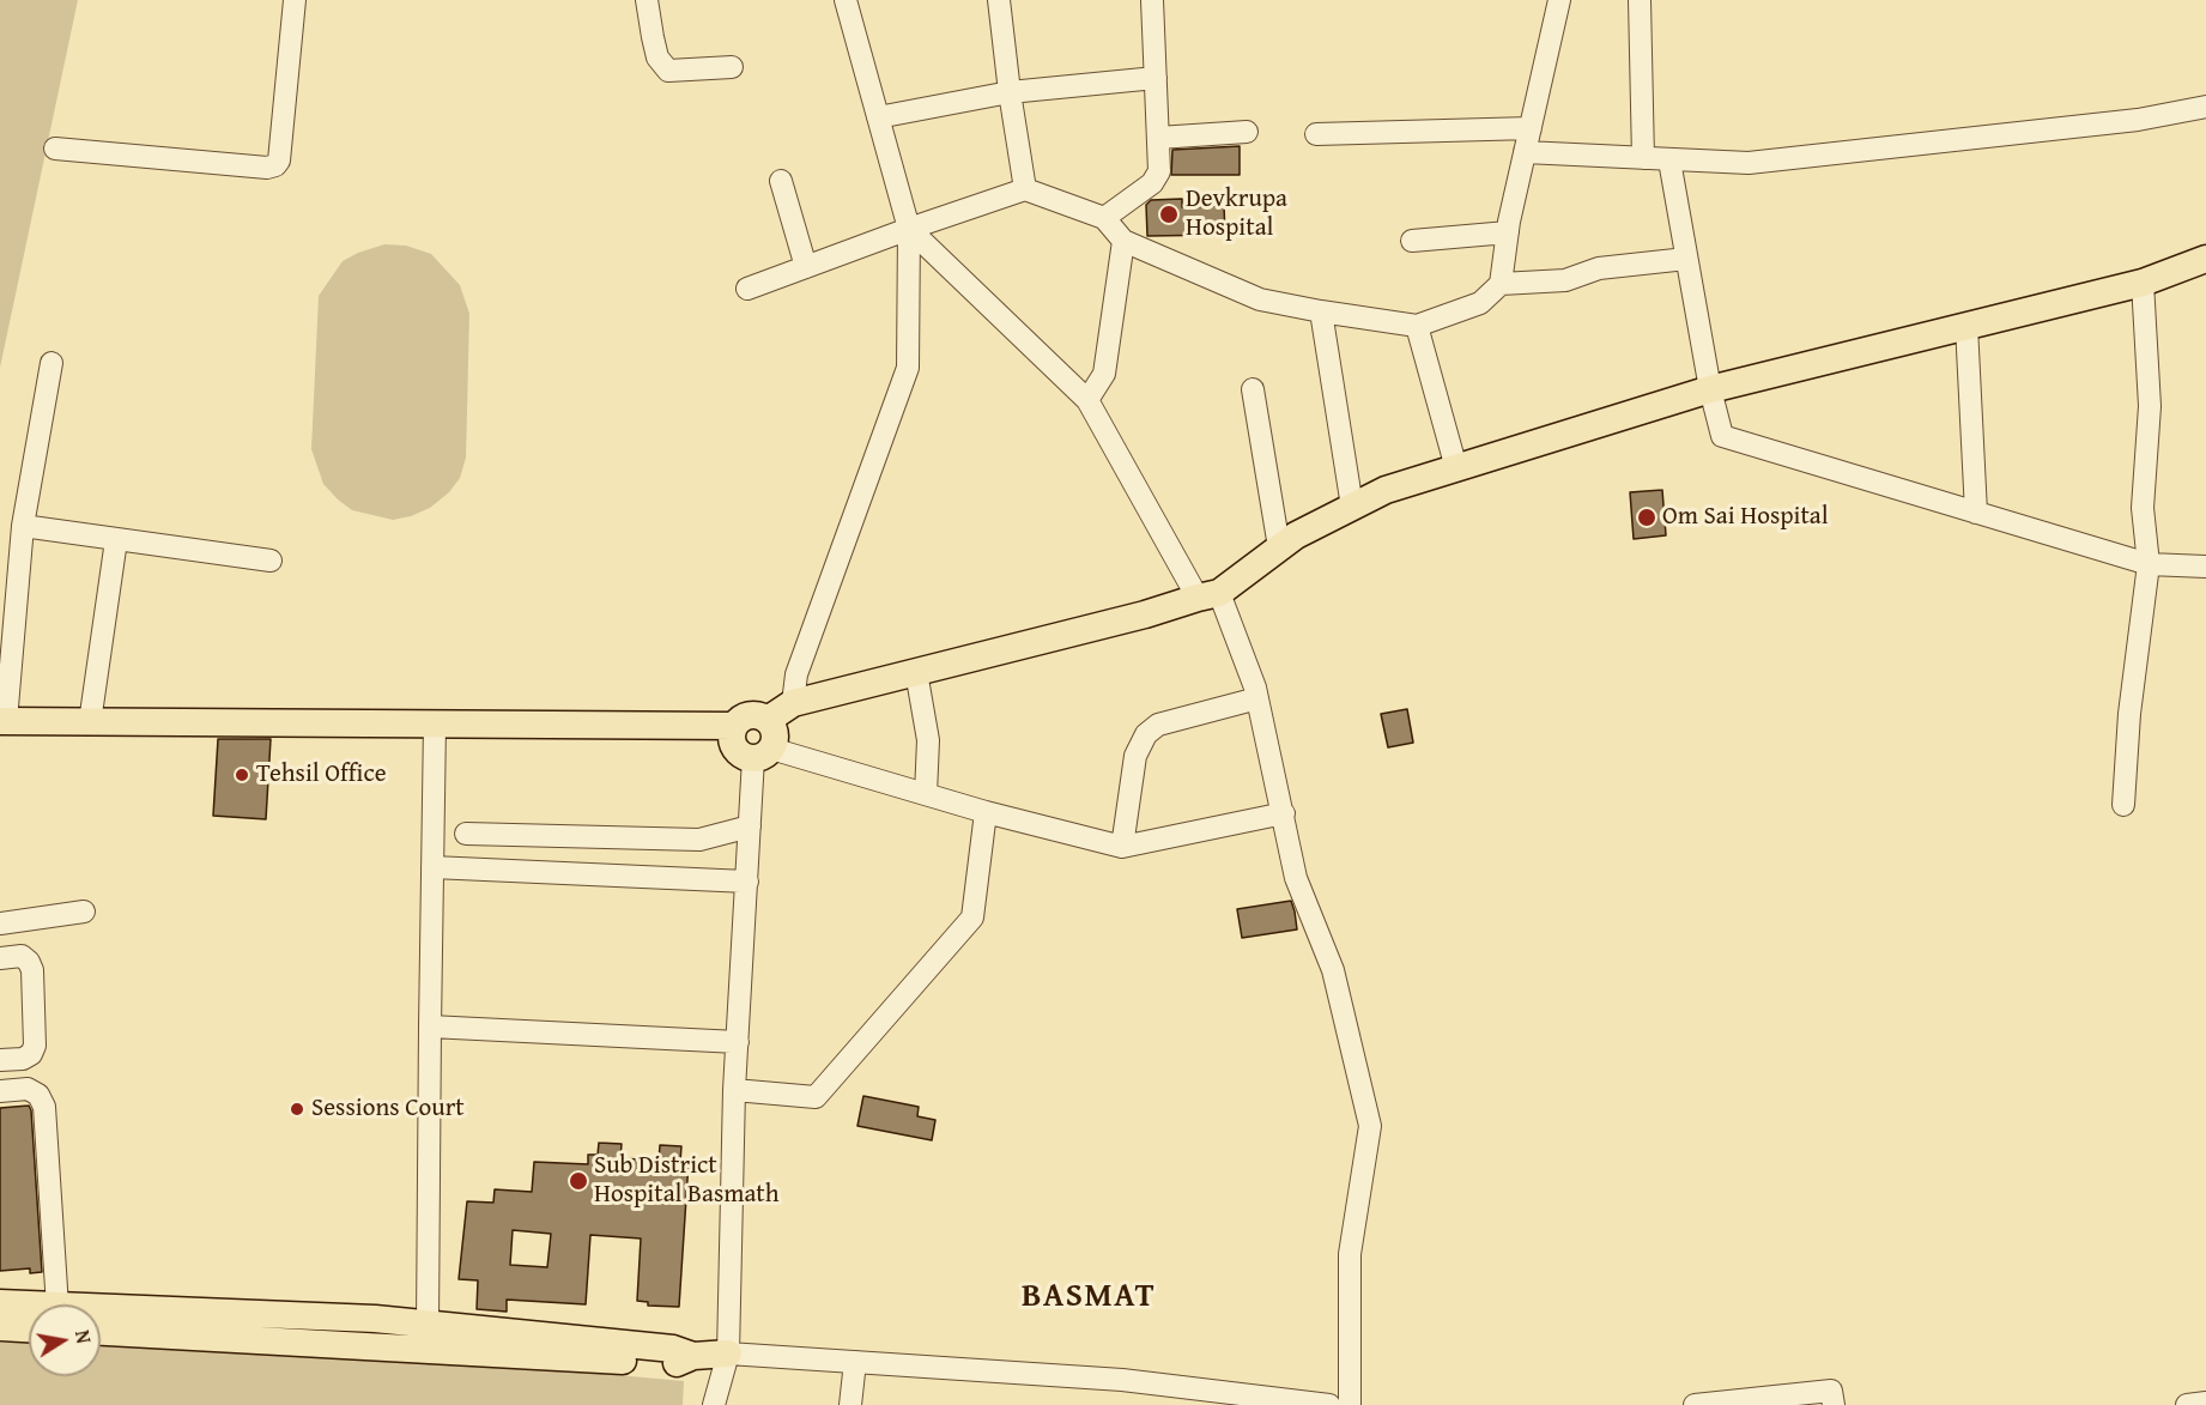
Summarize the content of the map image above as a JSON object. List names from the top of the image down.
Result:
{
  "districts": ["BASMAT"],
  "places": [
    "Devkrupa Hospital",
    "Om Sai Hospital",
    "Tehsil Office",
    "Sessions Court",
    "Sub District Hospital Basmath"
  ],
  "north": "right"
}
